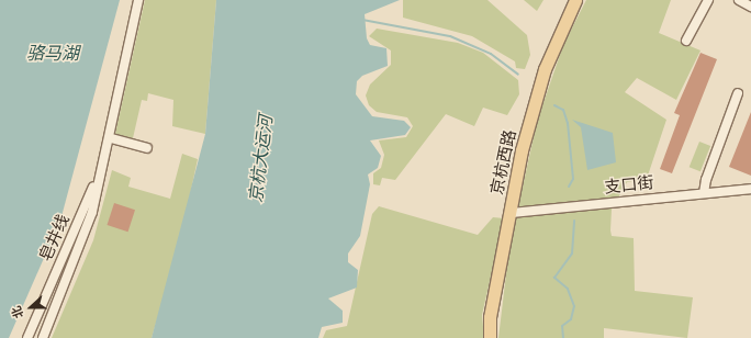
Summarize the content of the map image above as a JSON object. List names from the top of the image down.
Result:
{
  "streets": {
    "main road": ["京杭西路"],
    "street": ["支口街", "皂井线"]
  },
  "crossings": [
    ["京杭西路", "支口街"]
  ],
  "water": ["骆马湖", "京杭大运河"],
  "north": "left"
}
